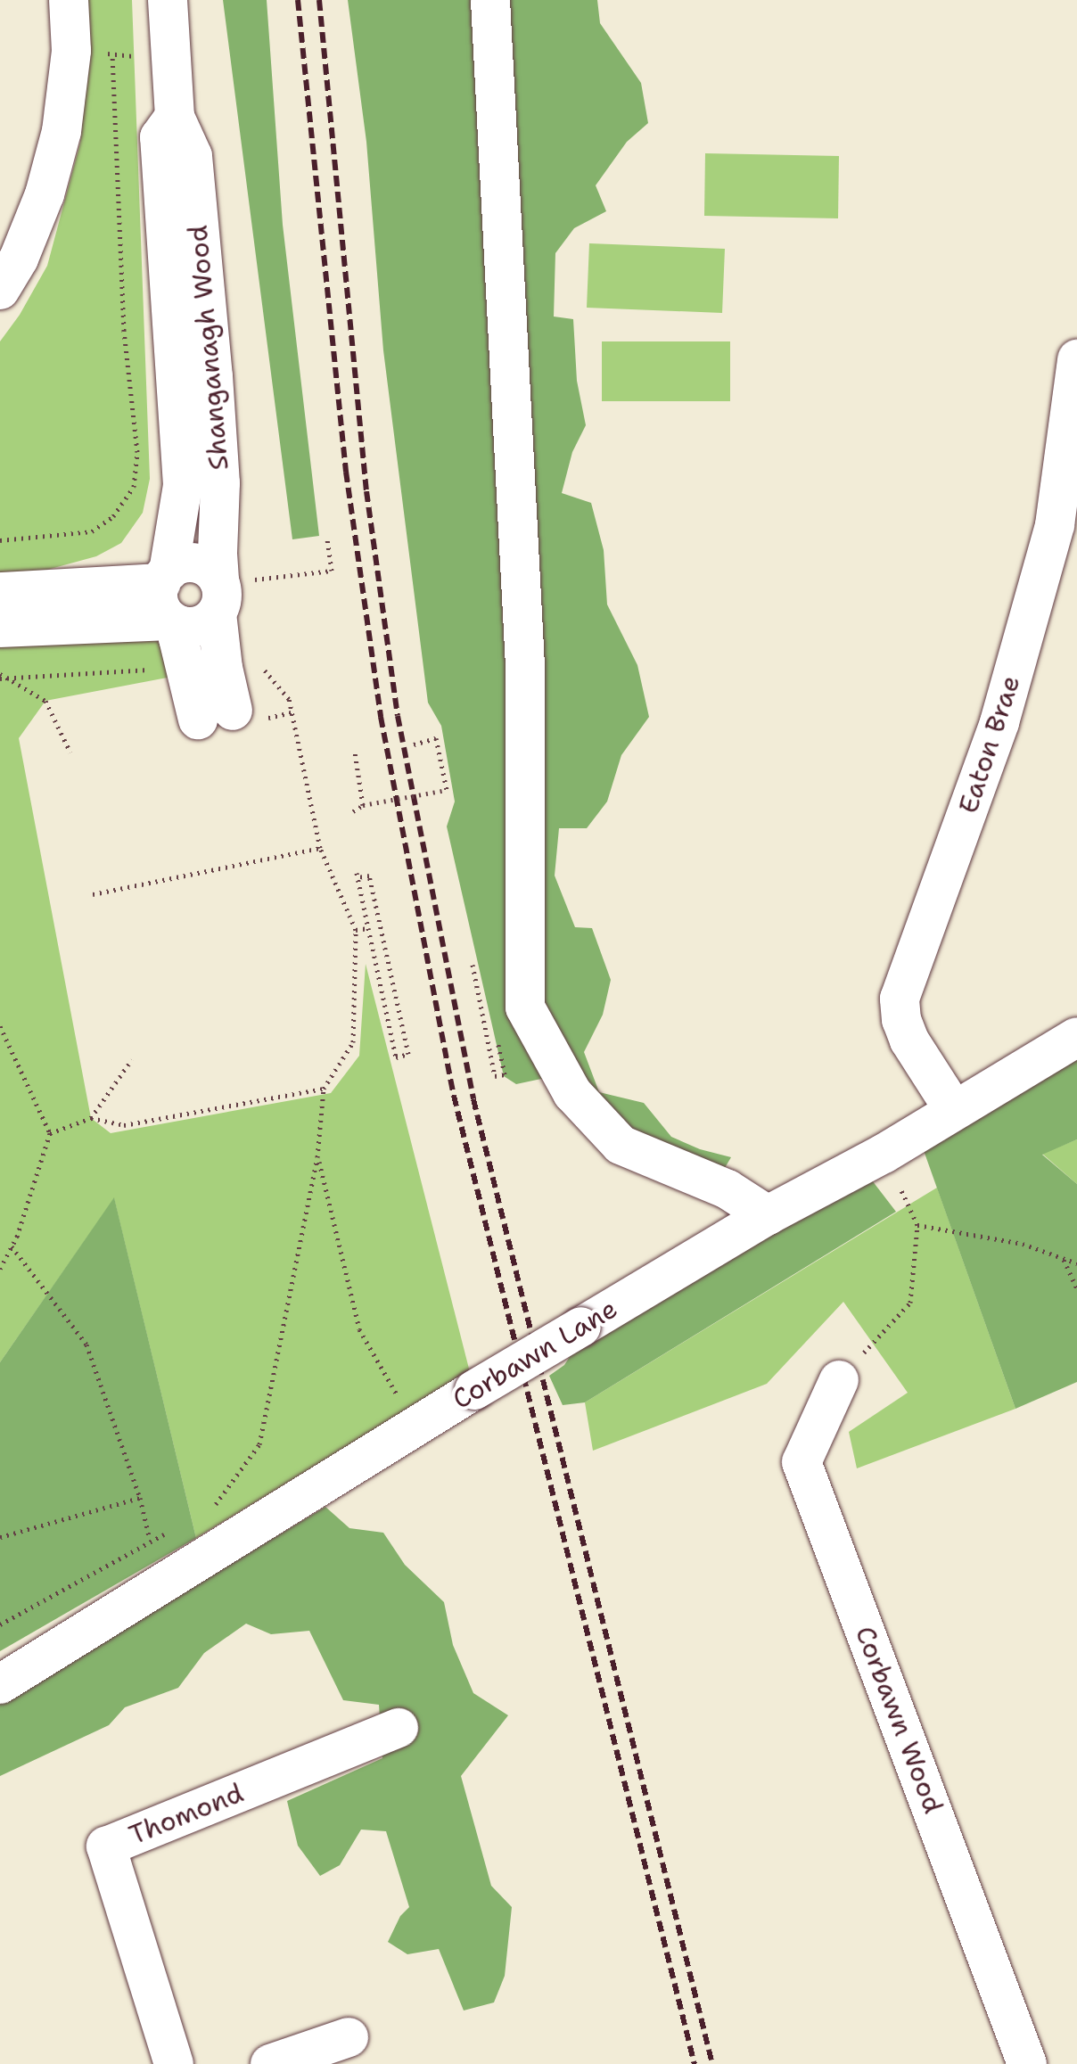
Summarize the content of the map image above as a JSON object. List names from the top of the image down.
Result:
{
  "streets": {
    "street": [
      "Shanganagh Wood",
      "Eaton Brae",
      "Corbawn Lane",
      "Corbawn Wood",
      "Thomond"
    ]
  },
  "crossings": [
    ["Eaton Brae", "Corbawn Lane"]
  ]
}
